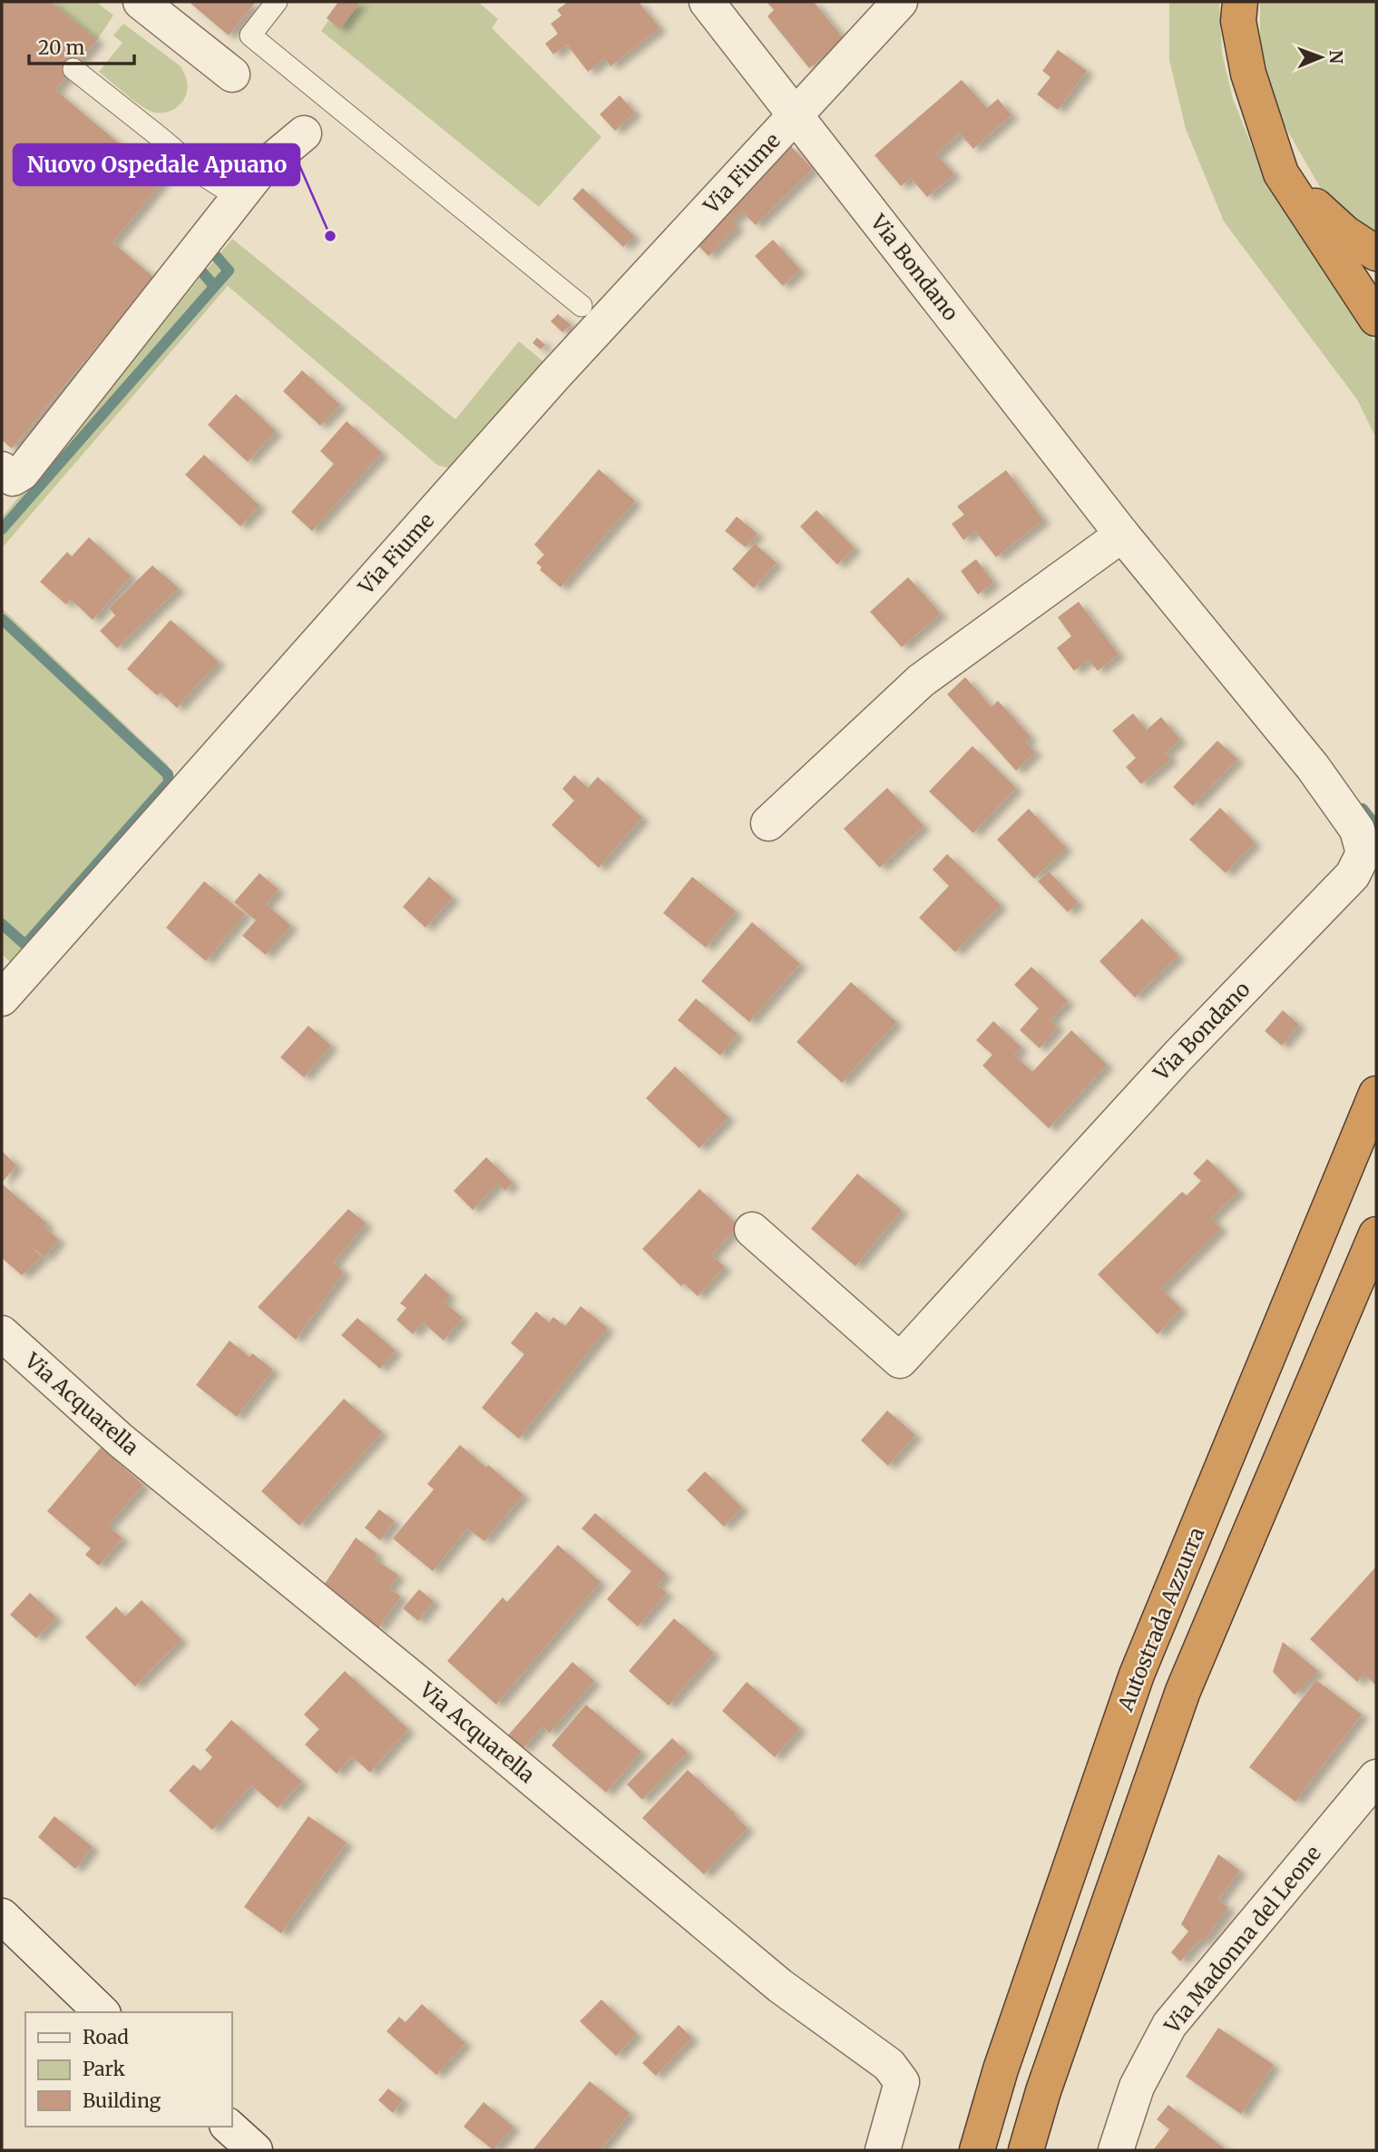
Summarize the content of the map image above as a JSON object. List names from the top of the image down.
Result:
{
  "streets": {
    "highway": ["Autostrada Azzurra"],
    "street": [
      "Via Fiume",
      "Via Bondano",
      "Via Acquarella",
      "Via Madonna del Leone"
    ]
  },
  "crossings": [
    ["Via Fiume", "Via Bondano"]
  ],
  "places": ["Nuovo Ospedale Apuano"],
  "legend": ["Road", "Park", "Building"],
  "scale_bar": "20 m",
  "north": "right"
}
